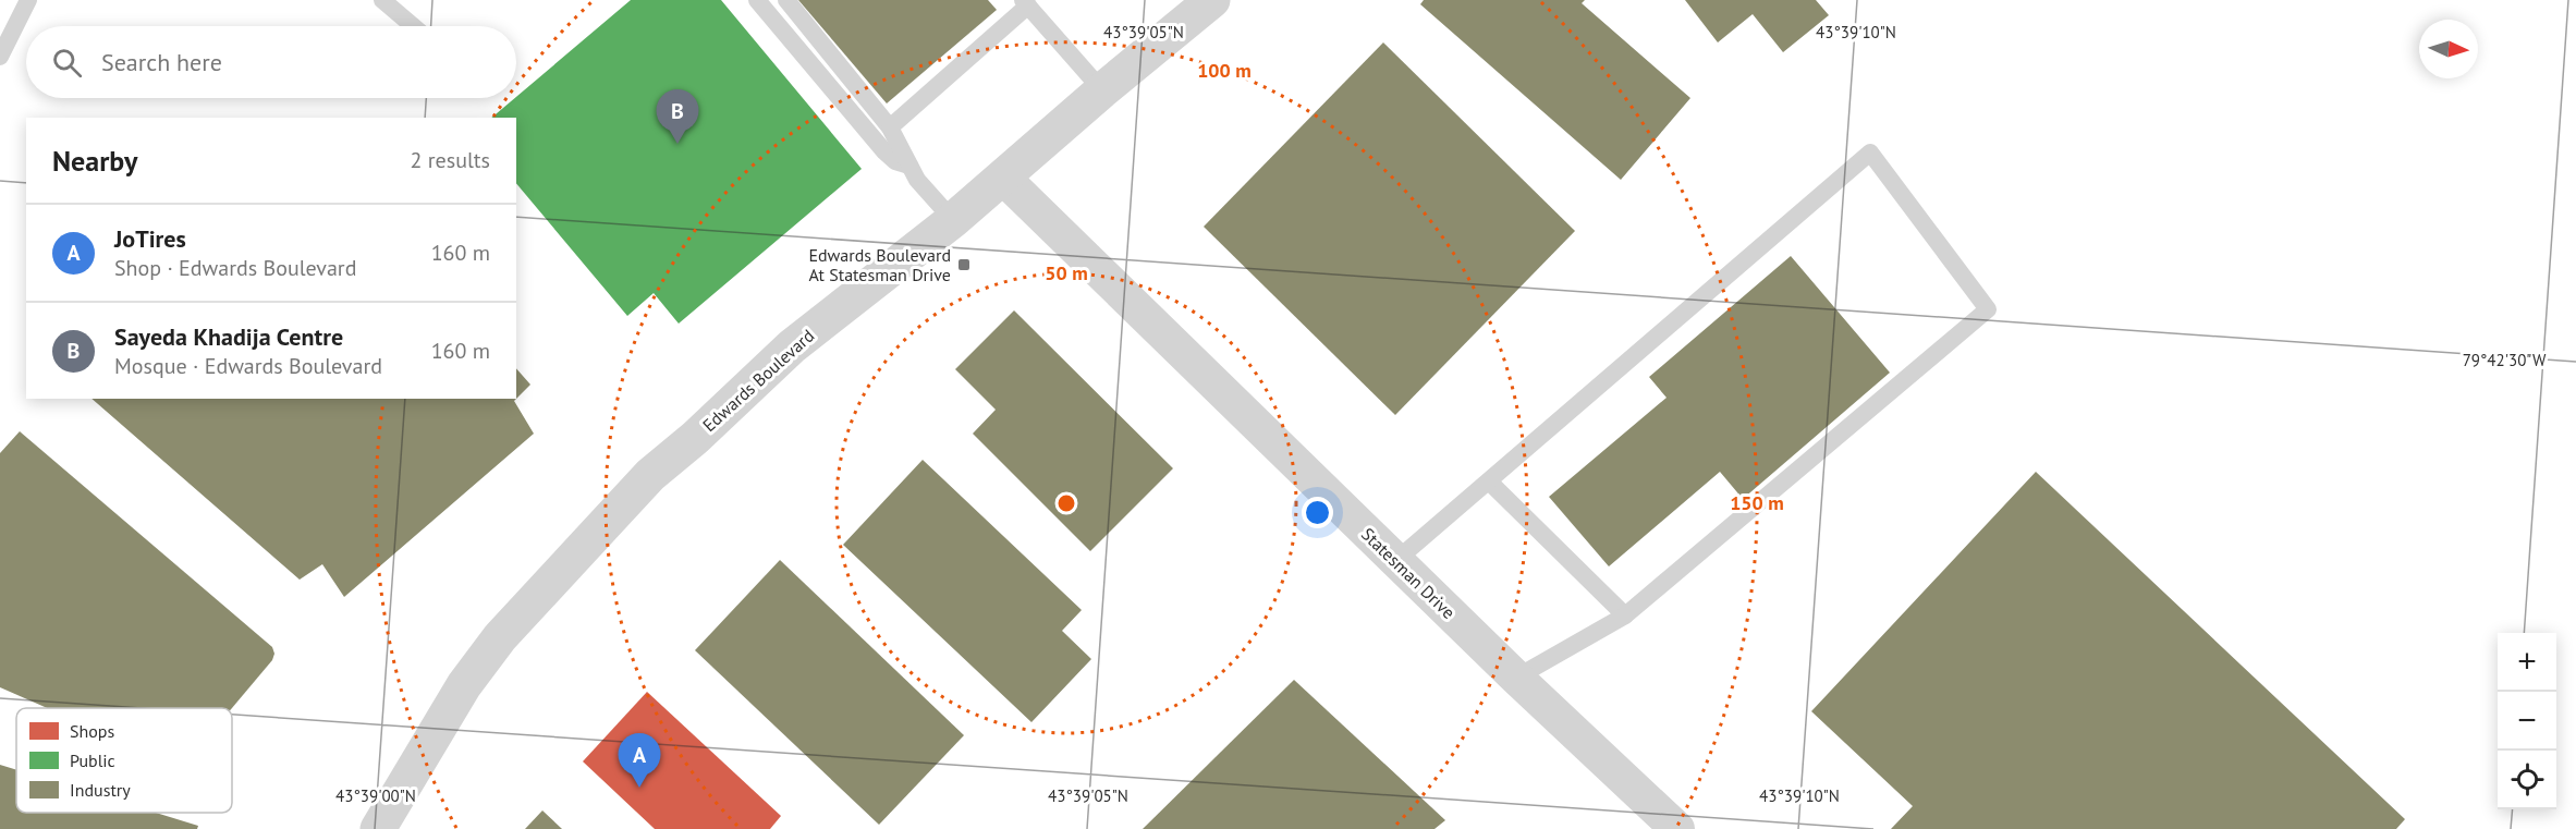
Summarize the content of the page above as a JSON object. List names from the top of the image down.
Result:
{
  "streets": {
    "street": ["Edwards Boulevard", "Statesman Drive"]
  },
  "crossings": [
    ["Edwards Boulevard", "Statesman Drive"]
  ],
  "places": {
    "transit": ["Edwards Boulevard At Statesman Drive"]
  },
  "legend": ["Shops", "Public", "Industry"],
  "north": "right",
  "page": {
    "search": "Search here",
    "pins": ["B", "A"],
    "heading": ["Nearby", "2 results"],
    "list": [
      {
        "mark": "A",
        "name": "JoTires",
        "note": "Shop · Edwards Boulevard",
        "value": "160 m"
      },
      {
        "mark": "B",
        "name": "Sayeda Khadija Centre",
        "note": "Mosque · Edwards Boulevard",
        "value": "160 m"
      }
    ],
    "map_buttons": ["+", "−"]
  },
  "coordinates": [
    "43°39'05\"N",
    "43°39'10\"N",
    "79°42'30\"W",
    "43°39'00\"N"
  ],
  "rings": ["100 m", "50 m", "150 m"]
}
